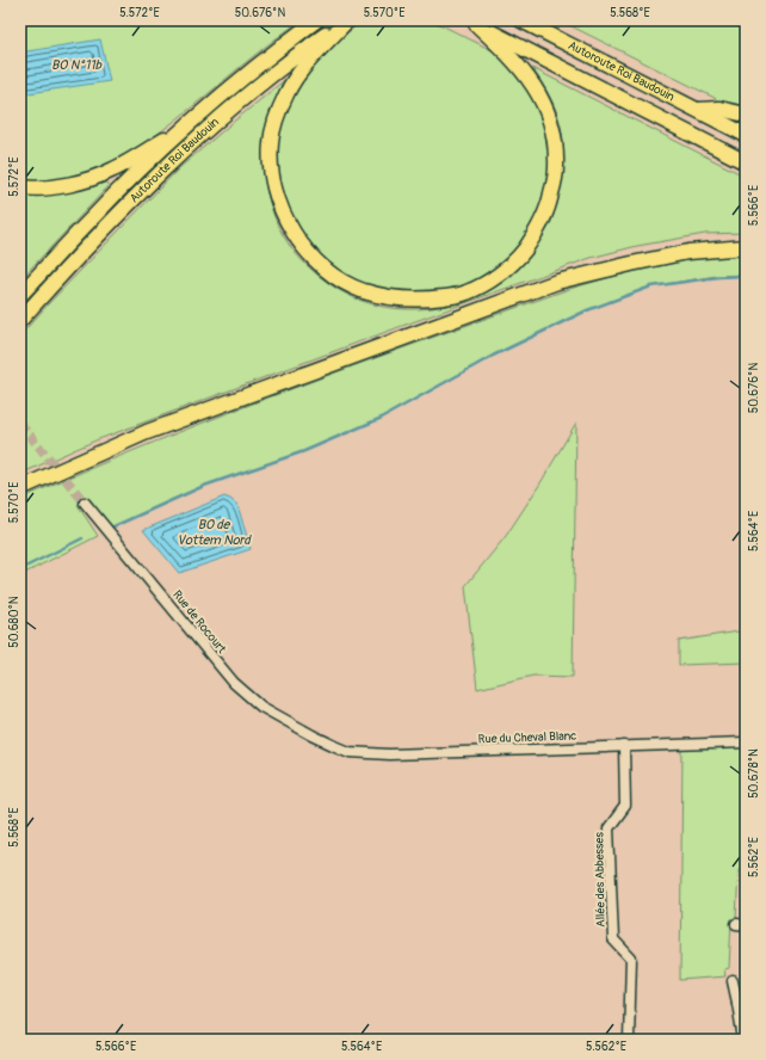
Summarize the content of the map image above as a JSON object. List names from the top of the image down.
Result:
{
  "streets": {
    "highway": ["Autoroute Roi Baudouin"],
    "street": ["Rue de Rocourt", "Rue du Cheval Blanc", "Allée des Abbesses"]
  },
  "crossings": [
    ["Rue de Rocourt", "Rue du Cheval Blanc"],
    ["Rue du Cheval Blanc", "Allée des Abbesses"]
  ],
  "water": ["BO N°11b", "BO de Vottem Nord"],
  "coordinates": [
    "5.572°E",
    "50.676°N",
    "5.570°E",
    "5.568°E",
    "5.566°E",
    "5.564°E",
    "50.680°N",
    "50.678°N",
    "5.562°E"
  ]
}
